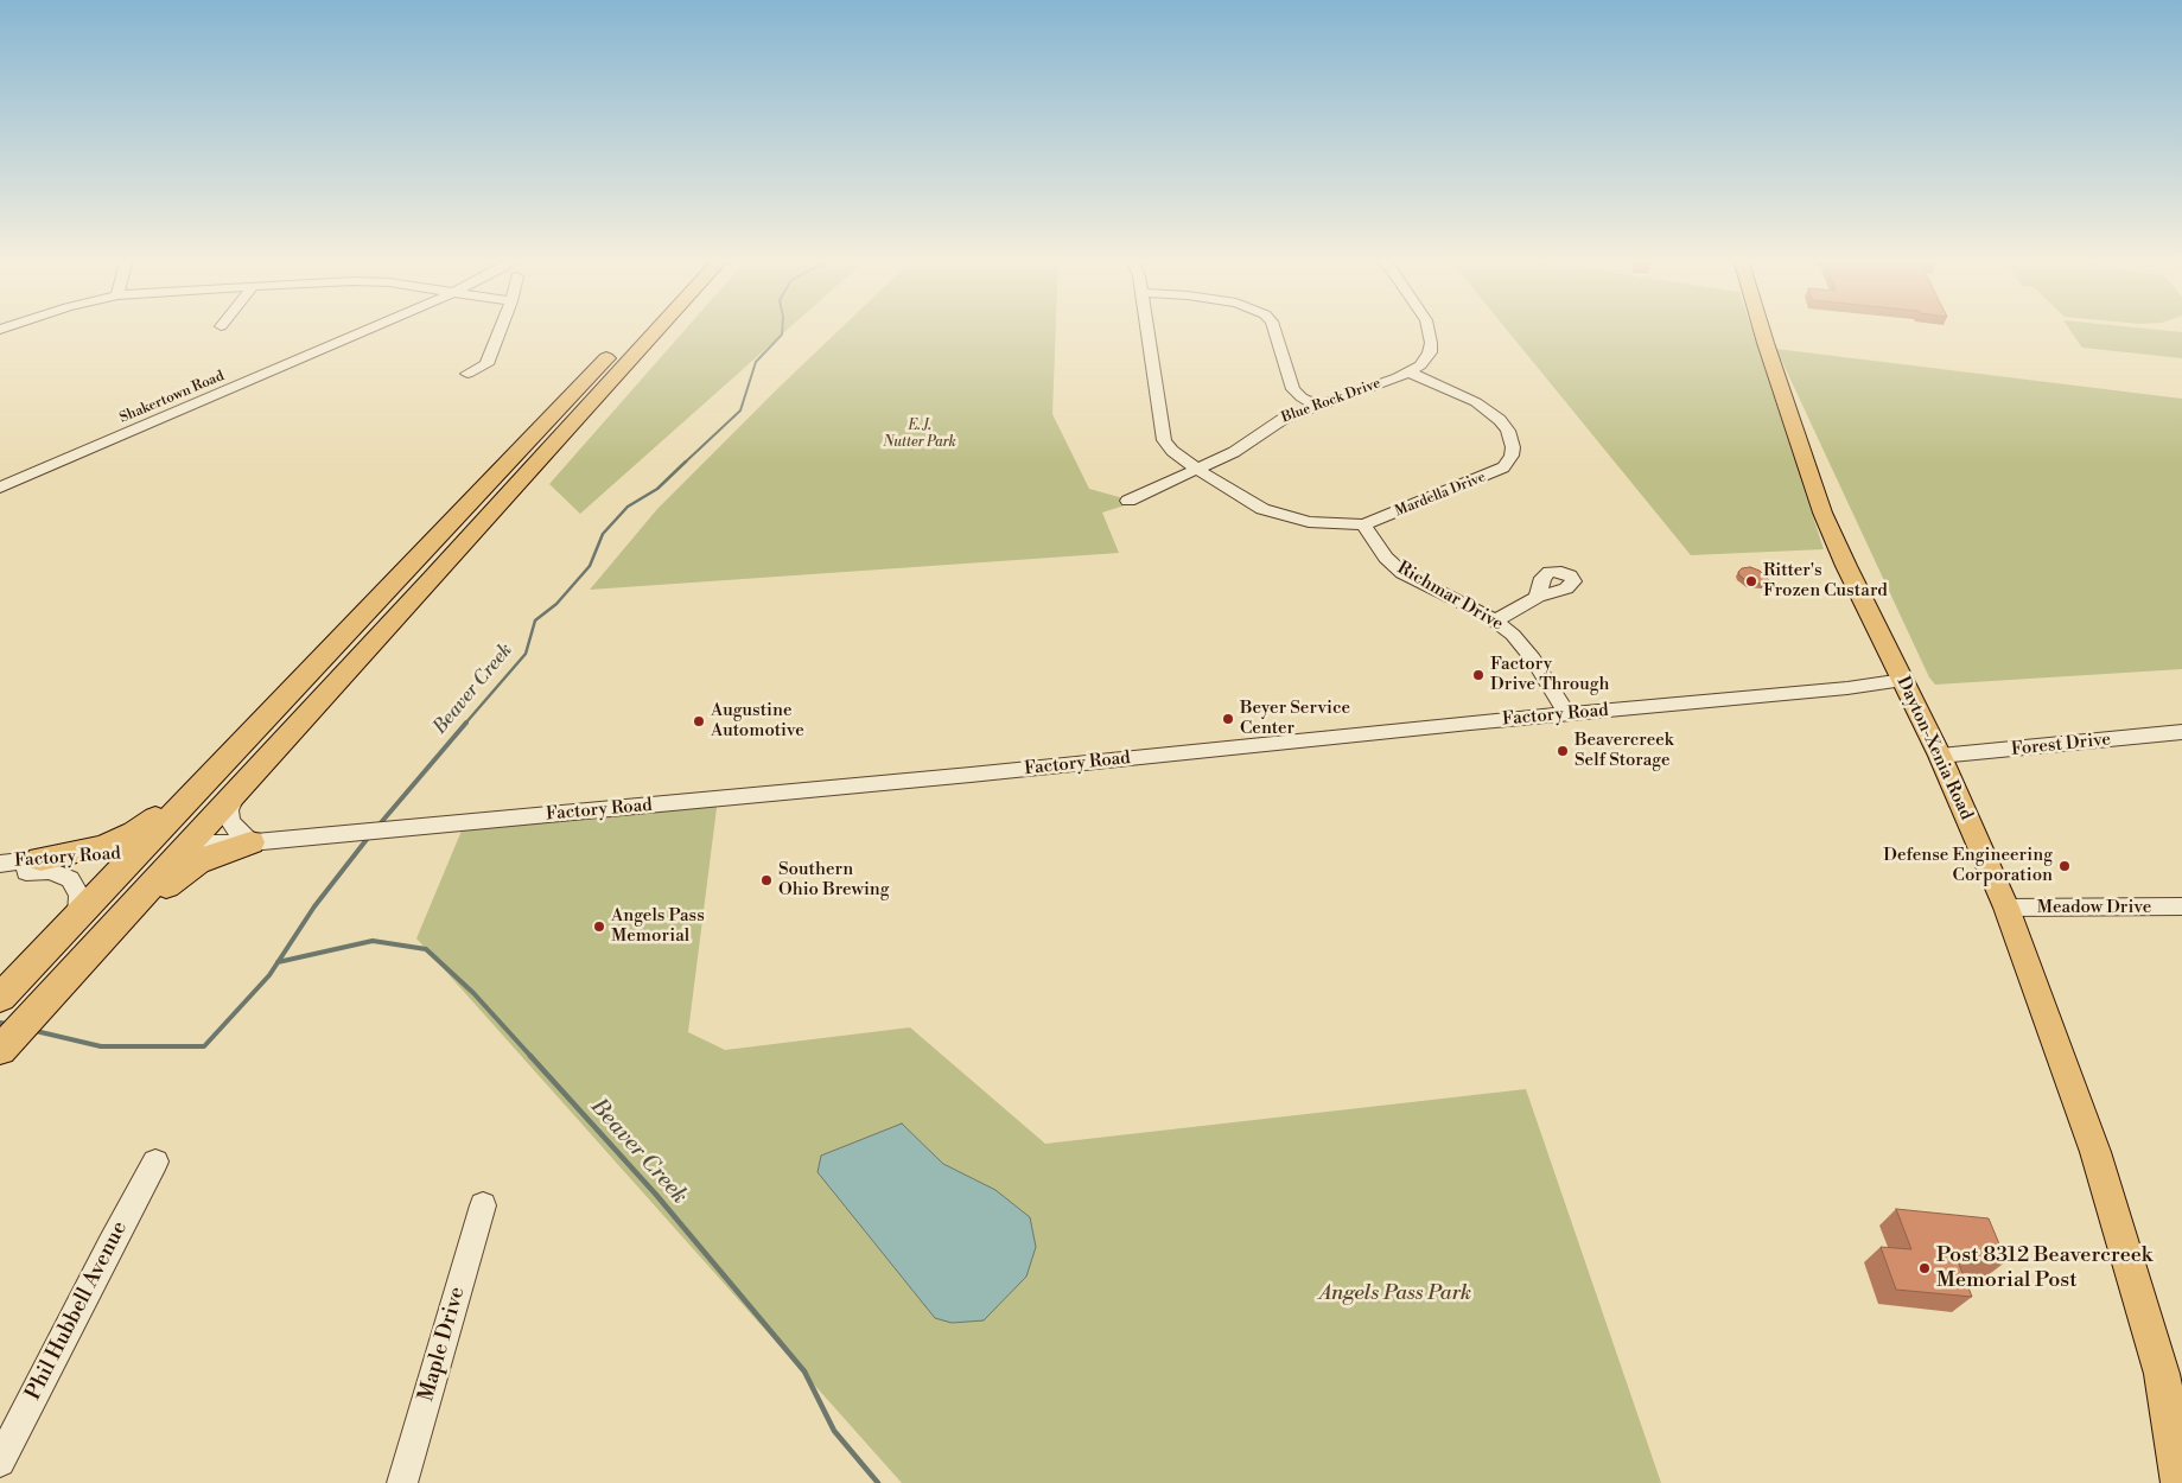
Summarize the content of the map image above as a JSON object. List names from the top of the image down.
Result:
{
  "streets": {
    "main road": ["Dayton-Xenia Road"],
    "street": [
      "Shakertown Road",
      "Blue Rock Drive",
      "Mardella Drive",
      "Richmar Drive",
      "Factory Road",
      "Forest Drive",
      "Meadow Drive",
      "Phil Hubbell Avenue",
      "Maple Drive"
    ]
  },
  "crossings": [
    ["Blue Rock Drive", "Mardella Drive"],
    ["Mardella Drive", "Richmar Drive"],
    ["Richmar Drive", "Factory Road"],
    ["Factory Road", "Dayton-Xenia Road"],
    ["Forest Drive", "Dayton-Xenia Road"],
    ["Dayton-Xenia Road", "Meadow Drive"]
  ],
  "water": ["Beaver Creek"],
  "parks": ["E. J. Nutter Park", "Angels Pass Park"],
  "places": [
    "Ritter's Frozen Custard",
    "Factory Drive Through",
    "Beyer Service Center",
    "Augustine Automotive",
    "Beavercreek Self Storage",
    "Defense Engineering Corporation",
    "Southern Ohio Brewing",
    "Angels Pass Memorial",
    "Post 8312 Beavercreek Memorial Post"
  ]
}
